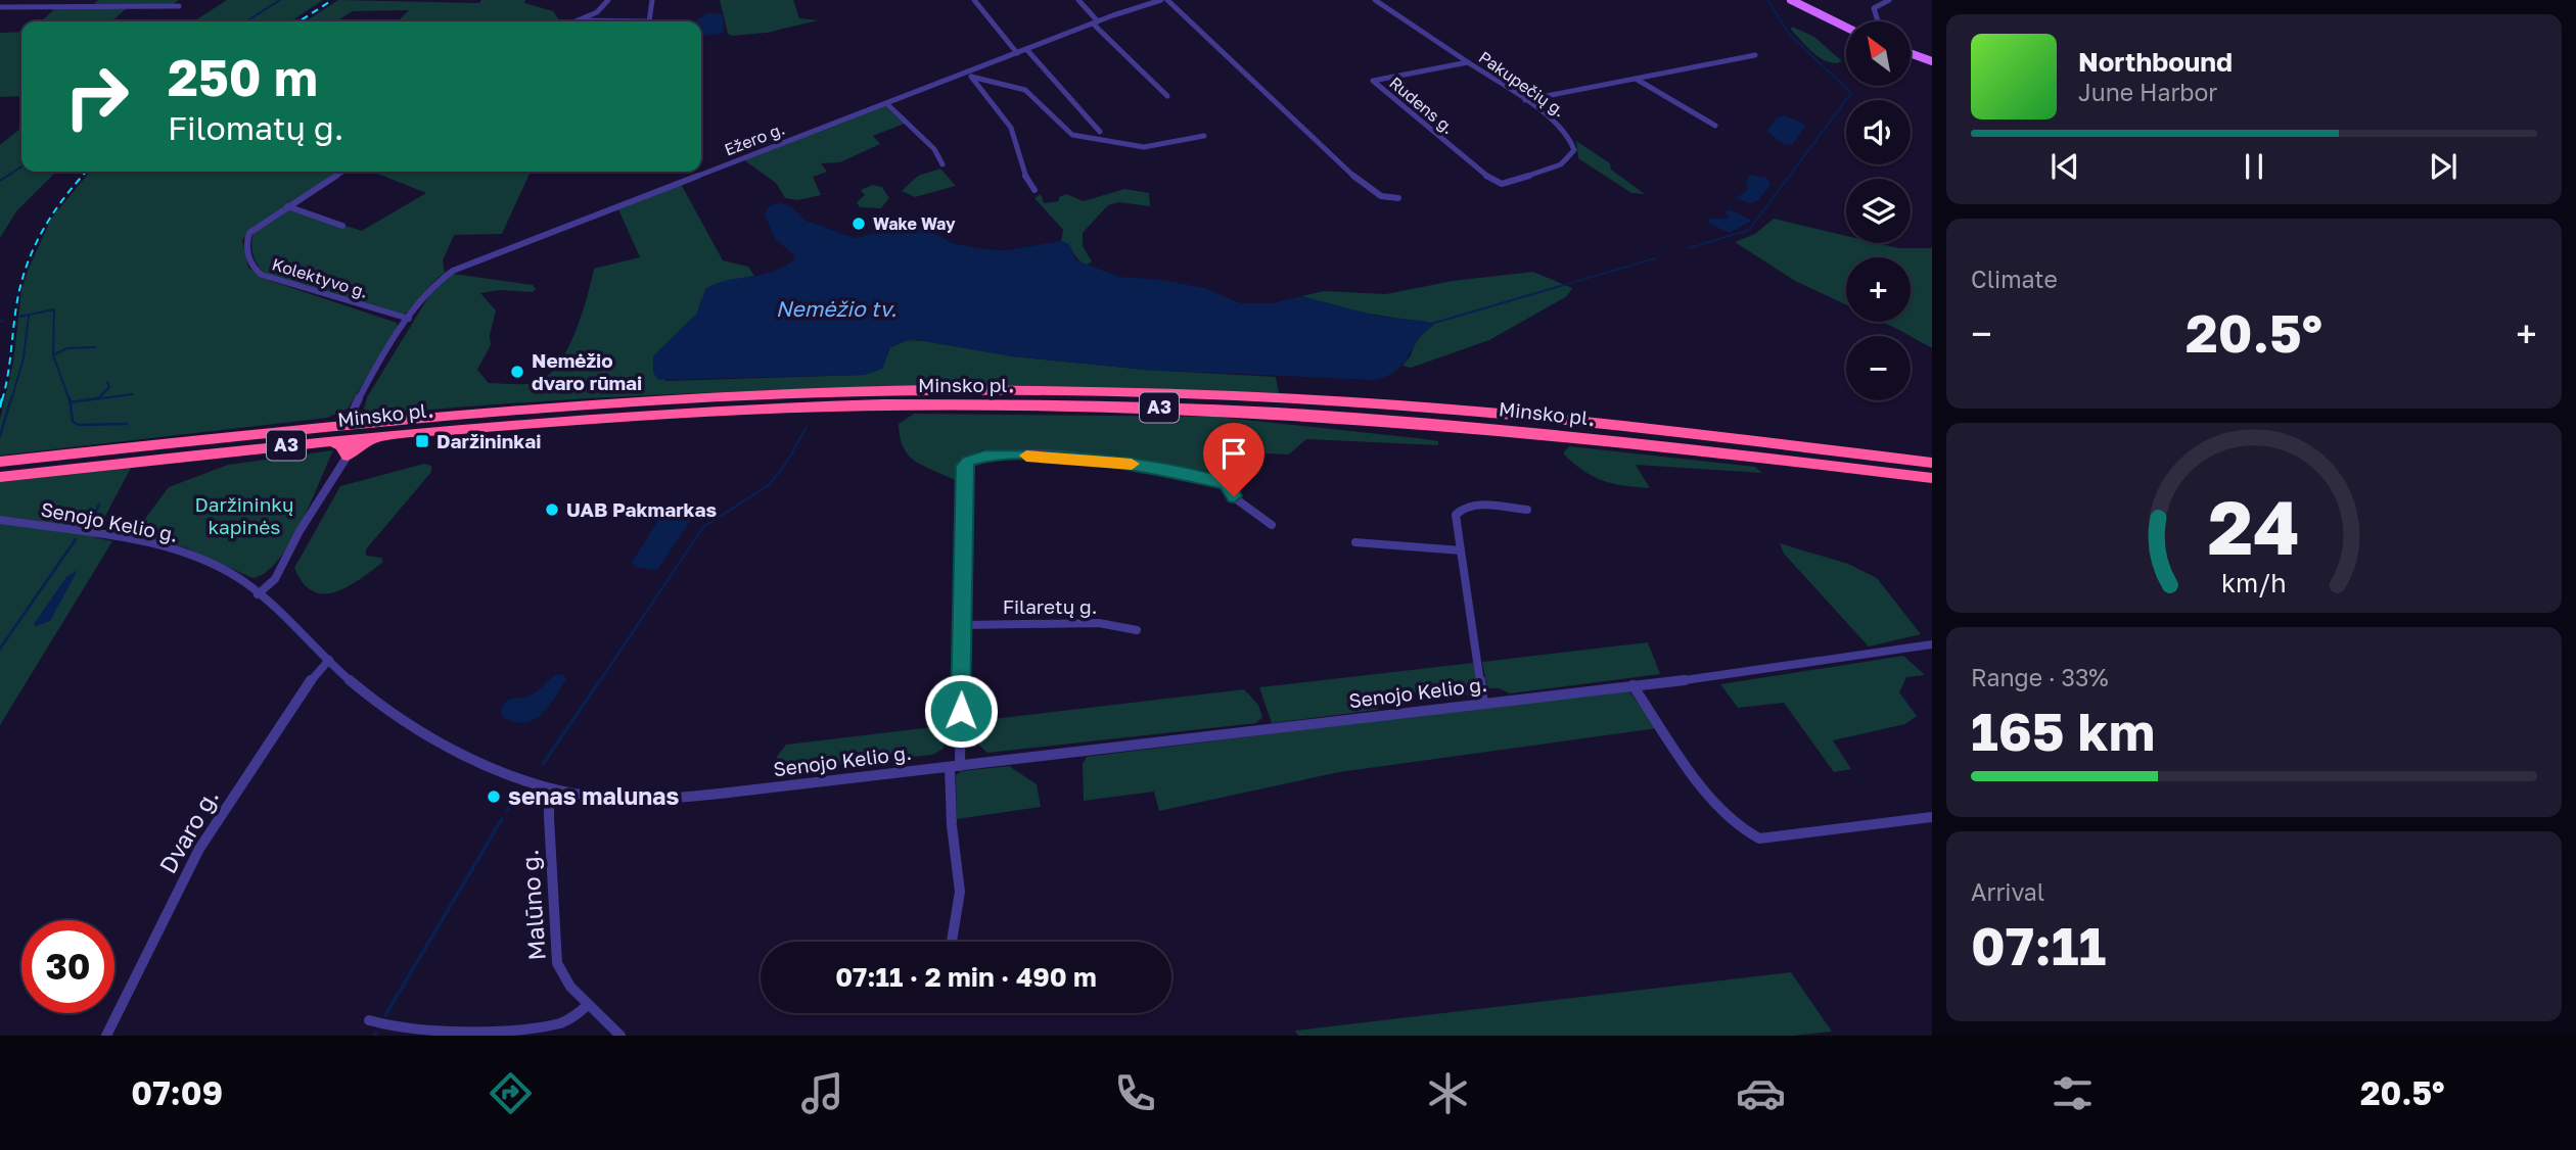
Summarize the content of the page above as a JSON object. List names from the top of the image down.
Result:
{
  "streets": {
    "highway": ["Minsko pl.", "A3"],
    "street": [
      "Pakupečių g.",
      "Rudens g.",
      "Ežero g.",
      "Kolektyvo g.",
      "Senojo Kelio g.",
      "Filaretų g.",
      "Dvaro g.",
      "Malūno g."
    ]
  },
  "crossings": [
    ["Pakupečių g.", "Rudens g."],
    ["Ežero g.", "Kolektyvo g."],
    ["Ežero g.", "Minsko pl."],
    ["Senojo Kelio g.", "Dvaro g."],
    ["Senojo Kelio g.", "Malūno g."]
  ],
  "water": ["Nemėžio tv."],
  "parks": ["Daržininkų kapinės"],
  "places": {
    "other": [
      "Wake Way",
      "Nemėžio dvaro rūmai",
      "UAB Pakmarkas",
      "senas malunas"
    ],
    "transit": ["Daržininkai"]
  },
  "north": "top left",
  "page": {
    "map_buttons": ["+", "−"],
    "turn": ["250 m", "Filomatų g."],
    "song": ["Northbound", "June Harbor"],
    "tile": [
      "Climate",
      ["Range · 33%", "165 km"],
      ["Arrival", "07:11"]
    ],
    "heat": ["−", "20.5°", "+"],
    "limit": "30",
    "trip": "07:11 · 2 min · 490 m",
    "tabs": ["07:09", "20.5°"],
    "gauge": ["24", "km/h"]
  }
}
